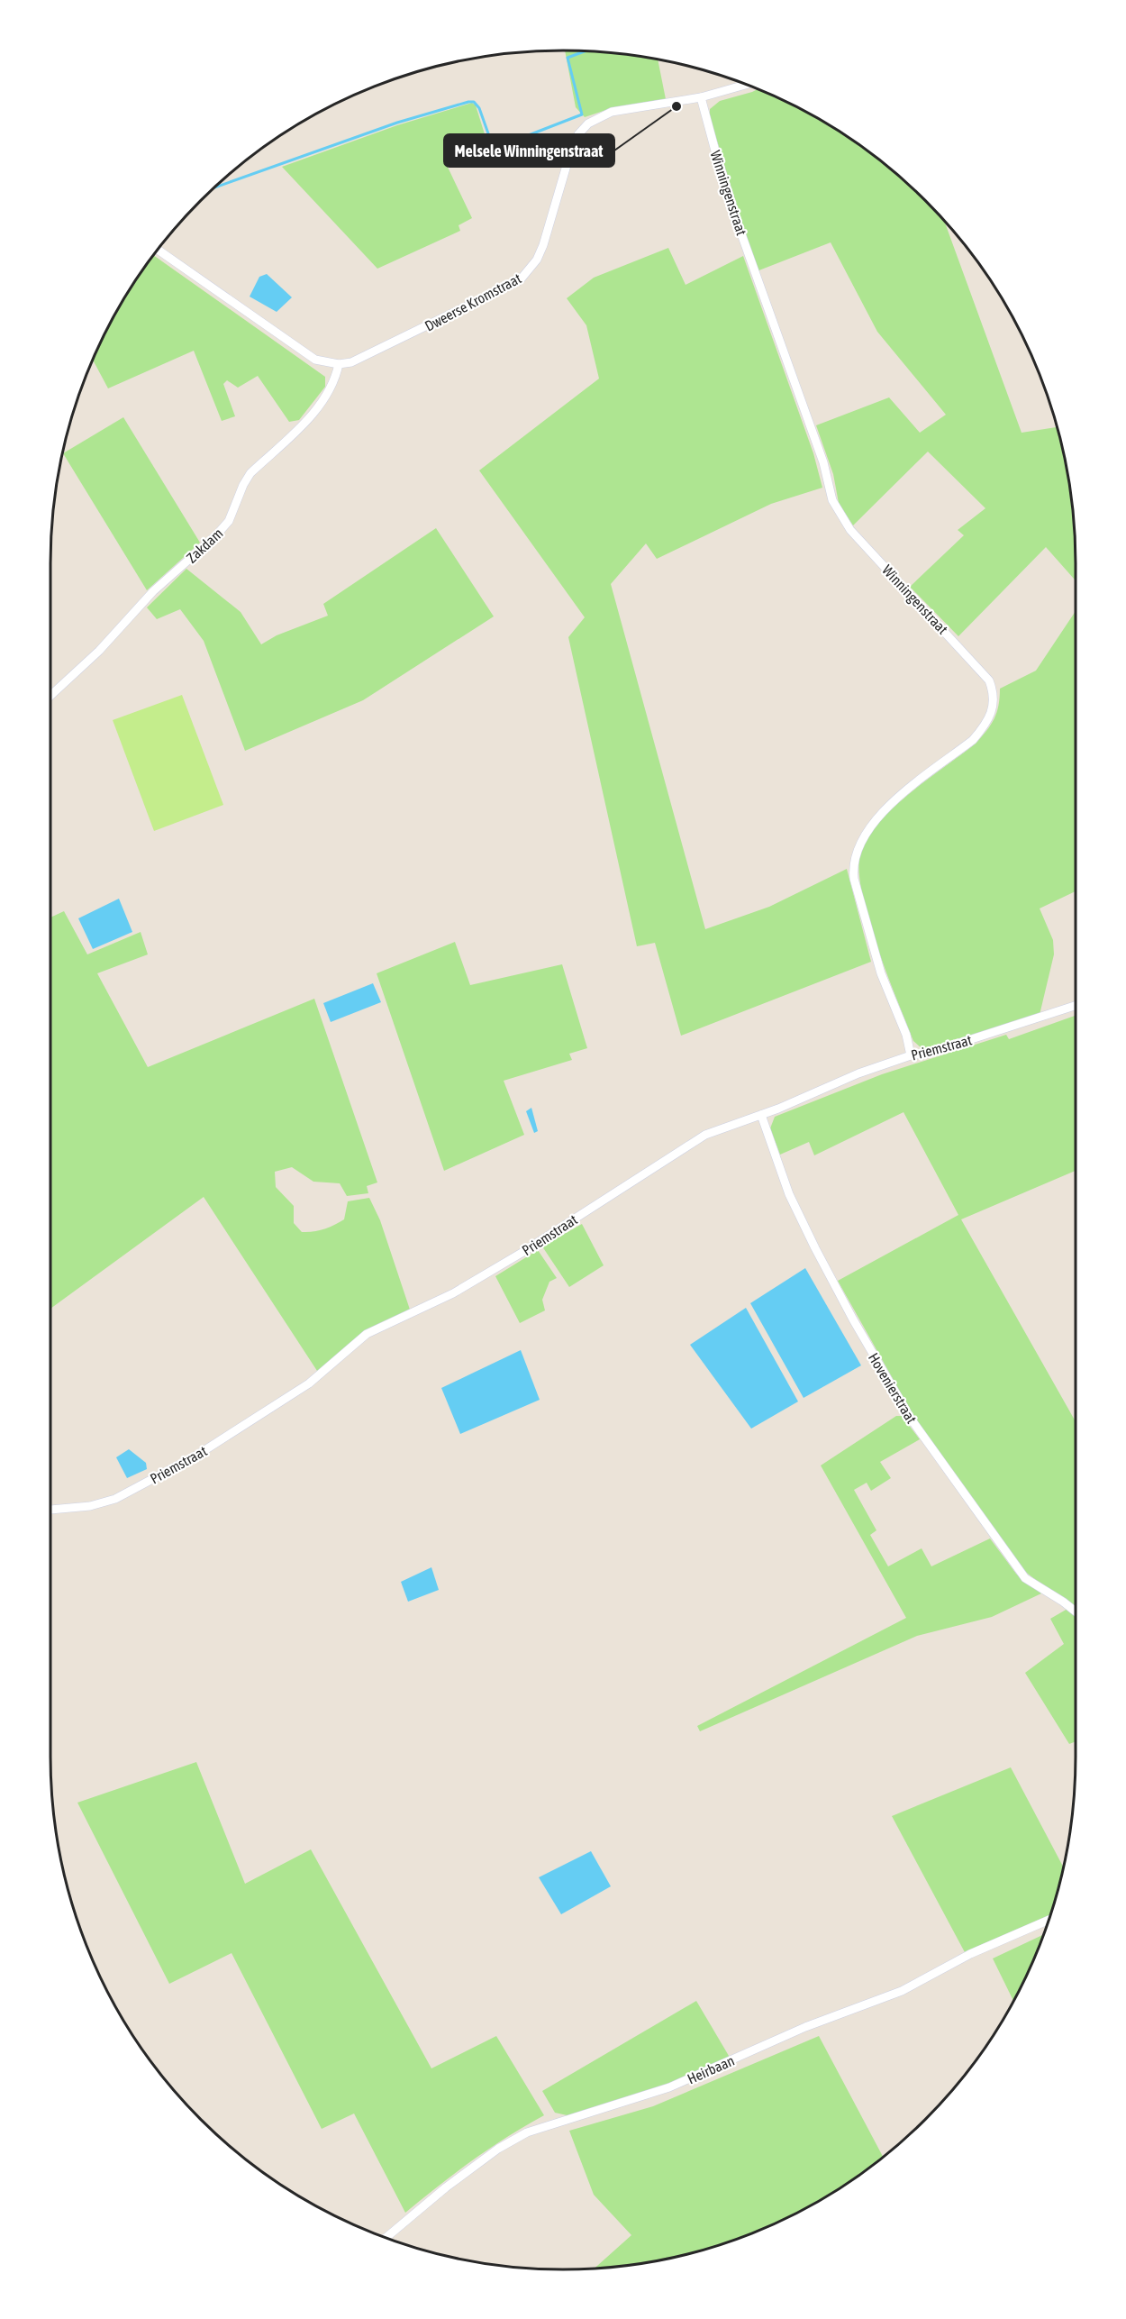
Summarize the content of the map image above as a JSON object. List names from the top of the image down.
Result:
{
  "streets": {
    "street": [
      "Winningenstraat",
      "Dweerse Kromstraat",
      "Zakdam",
      "Priemstraat",
      "Hovenierstraat",
      "Heirbaan"
    ]
  },
  "crossings": [
    ["Winningenstraat", "Dweerse Kromstraat"],
    ["Winningenstraat", "Priemstraat"],
    ["Dweerse Kromstraat", "Zakdam"],
    ["Priemstraat", "Hovenierstraat"]
  ],
  "places": ["Melsele Winningenstraat"]
}
